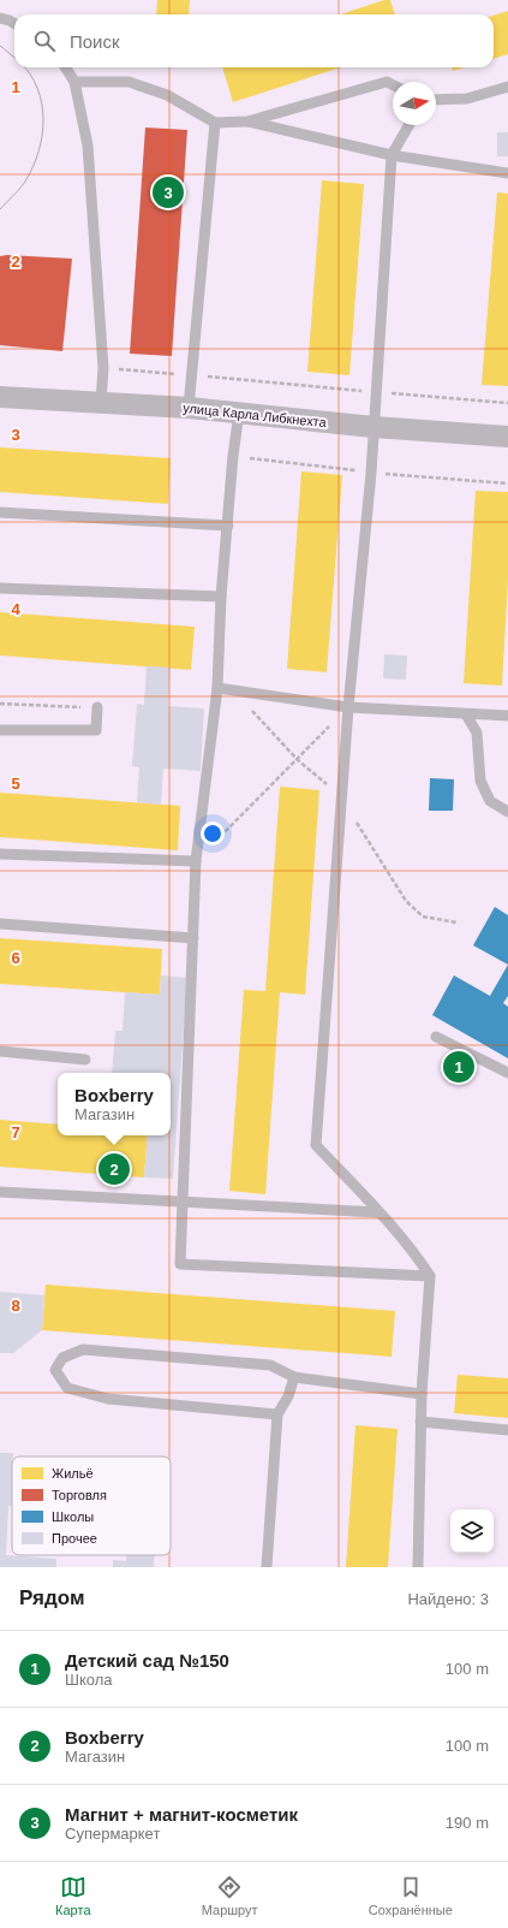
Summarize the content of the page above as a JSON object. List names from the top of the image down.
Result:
{
  "streets": {
    "street": ["улица Карла Либкнехта"]
  },
  "legend": [
    "Жильё",
    "Торговля",
    "Школы",
    "Прочее"
  ],
  "north": "right",
  "page": {
    "search": "Поиск",
    "pins": ["3", "1", "2"],
    "popup": ["Boxberry", "Магазин"],
    "heading": ["Рядом", "Найдено: 3"],
    "list": [
      {
        "mark": "1",
        "name": "Детский сад №150",
        "note": "Школа",
        "value": "100 m"
      },
      {
        "mark": "2",
        "name": "Boxberry",
        "note": "Магазин",
        "value": "100 m"
      },
      {
        "mark": "3",
        "name": "Магнит + магнит-косметик",
        "note": "Супермаркет",
        "value": "190 m"
      }
    ],
    "nav": ["Карта", "Маршрут", "Сохранённые"]
  },
  "grid": {
    "rows": [
      "1",
      "2",
      "3",
      "4",
      "5",
      "6",
      "7",
      "8"
    ]
  }
}
